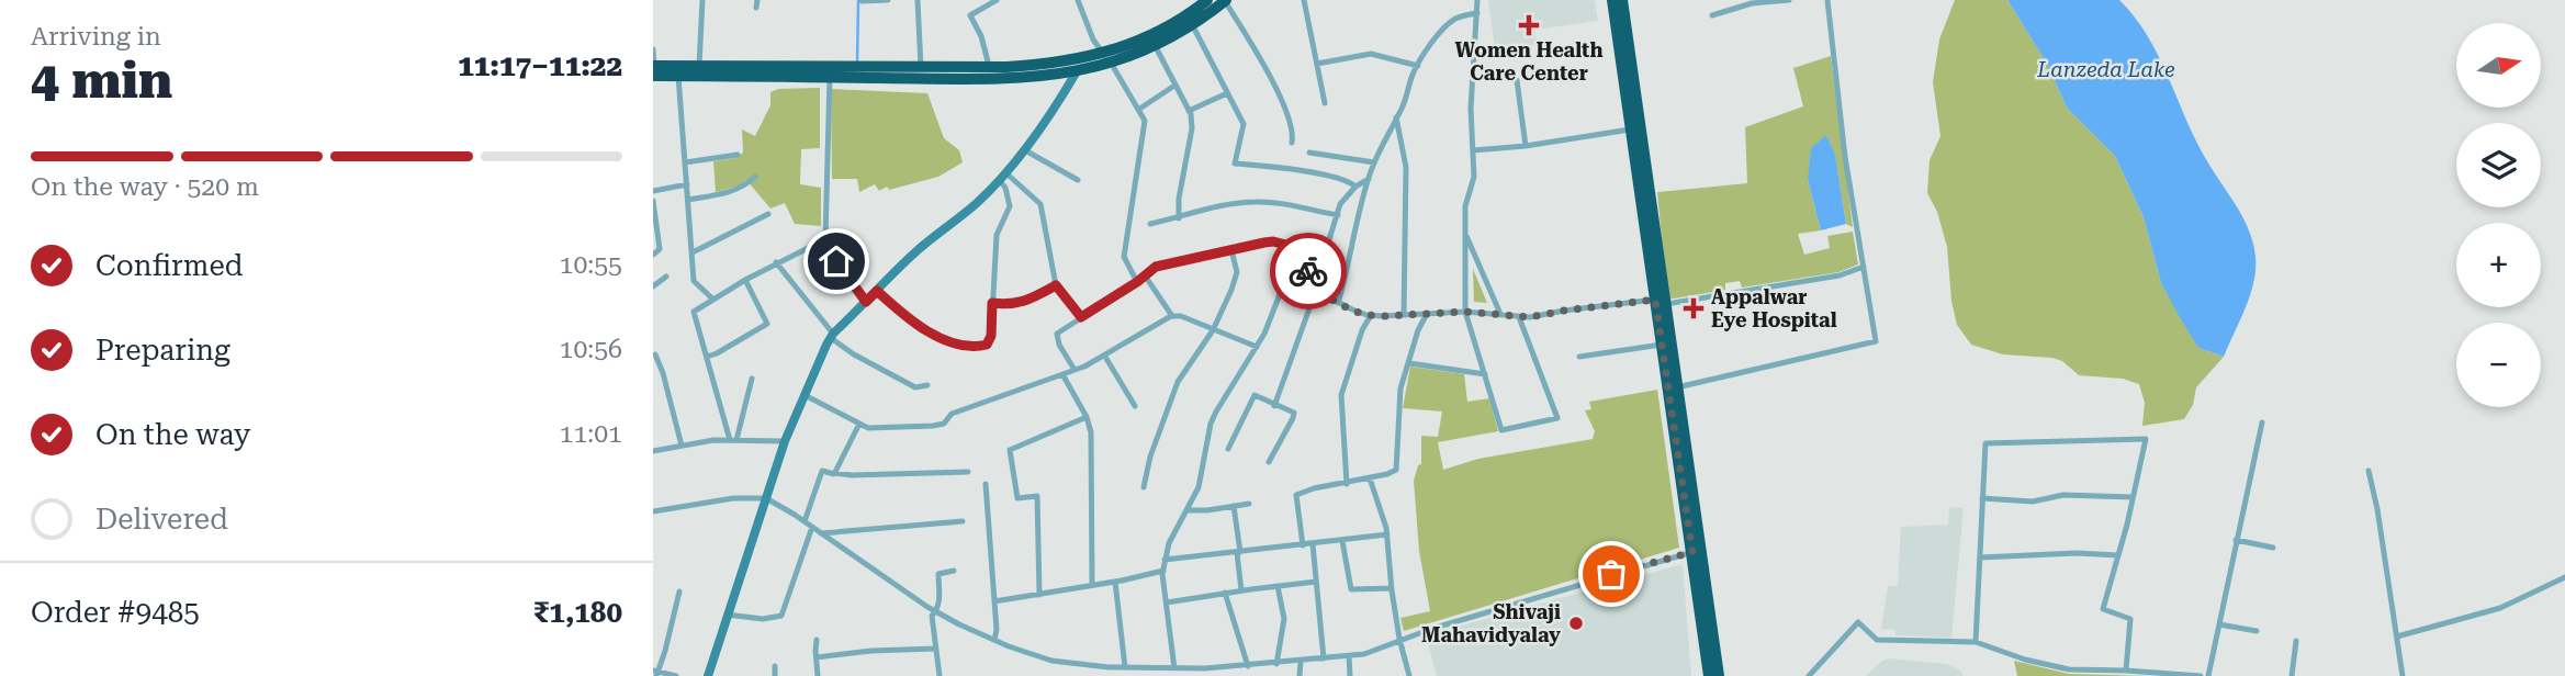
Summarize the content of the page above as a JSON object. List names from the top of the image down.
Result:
{
  "water": ["Lanzeda Lake"],
  "places": {
    "health": ["Women Health Care Center", "Appalwar Eye Hospital"],
    "other": ["Shivaji Mahavidyalay"]
  },
  "north": "right",
  "page": {
    "heading": ["4 min", "Arriving in", "11:17–11:22"],
    "panel": ["Order #9485", "₹1,180"],
    "map_buttons": ["+", "−"],
    "bar": "On the way · 520 m",
    "list": [
      ["Confirmed", "10:55"],
      ["Preparing", "10:56"],
      ["On the way", "11:01"],
      "Delivered"
    ]
  }
}
